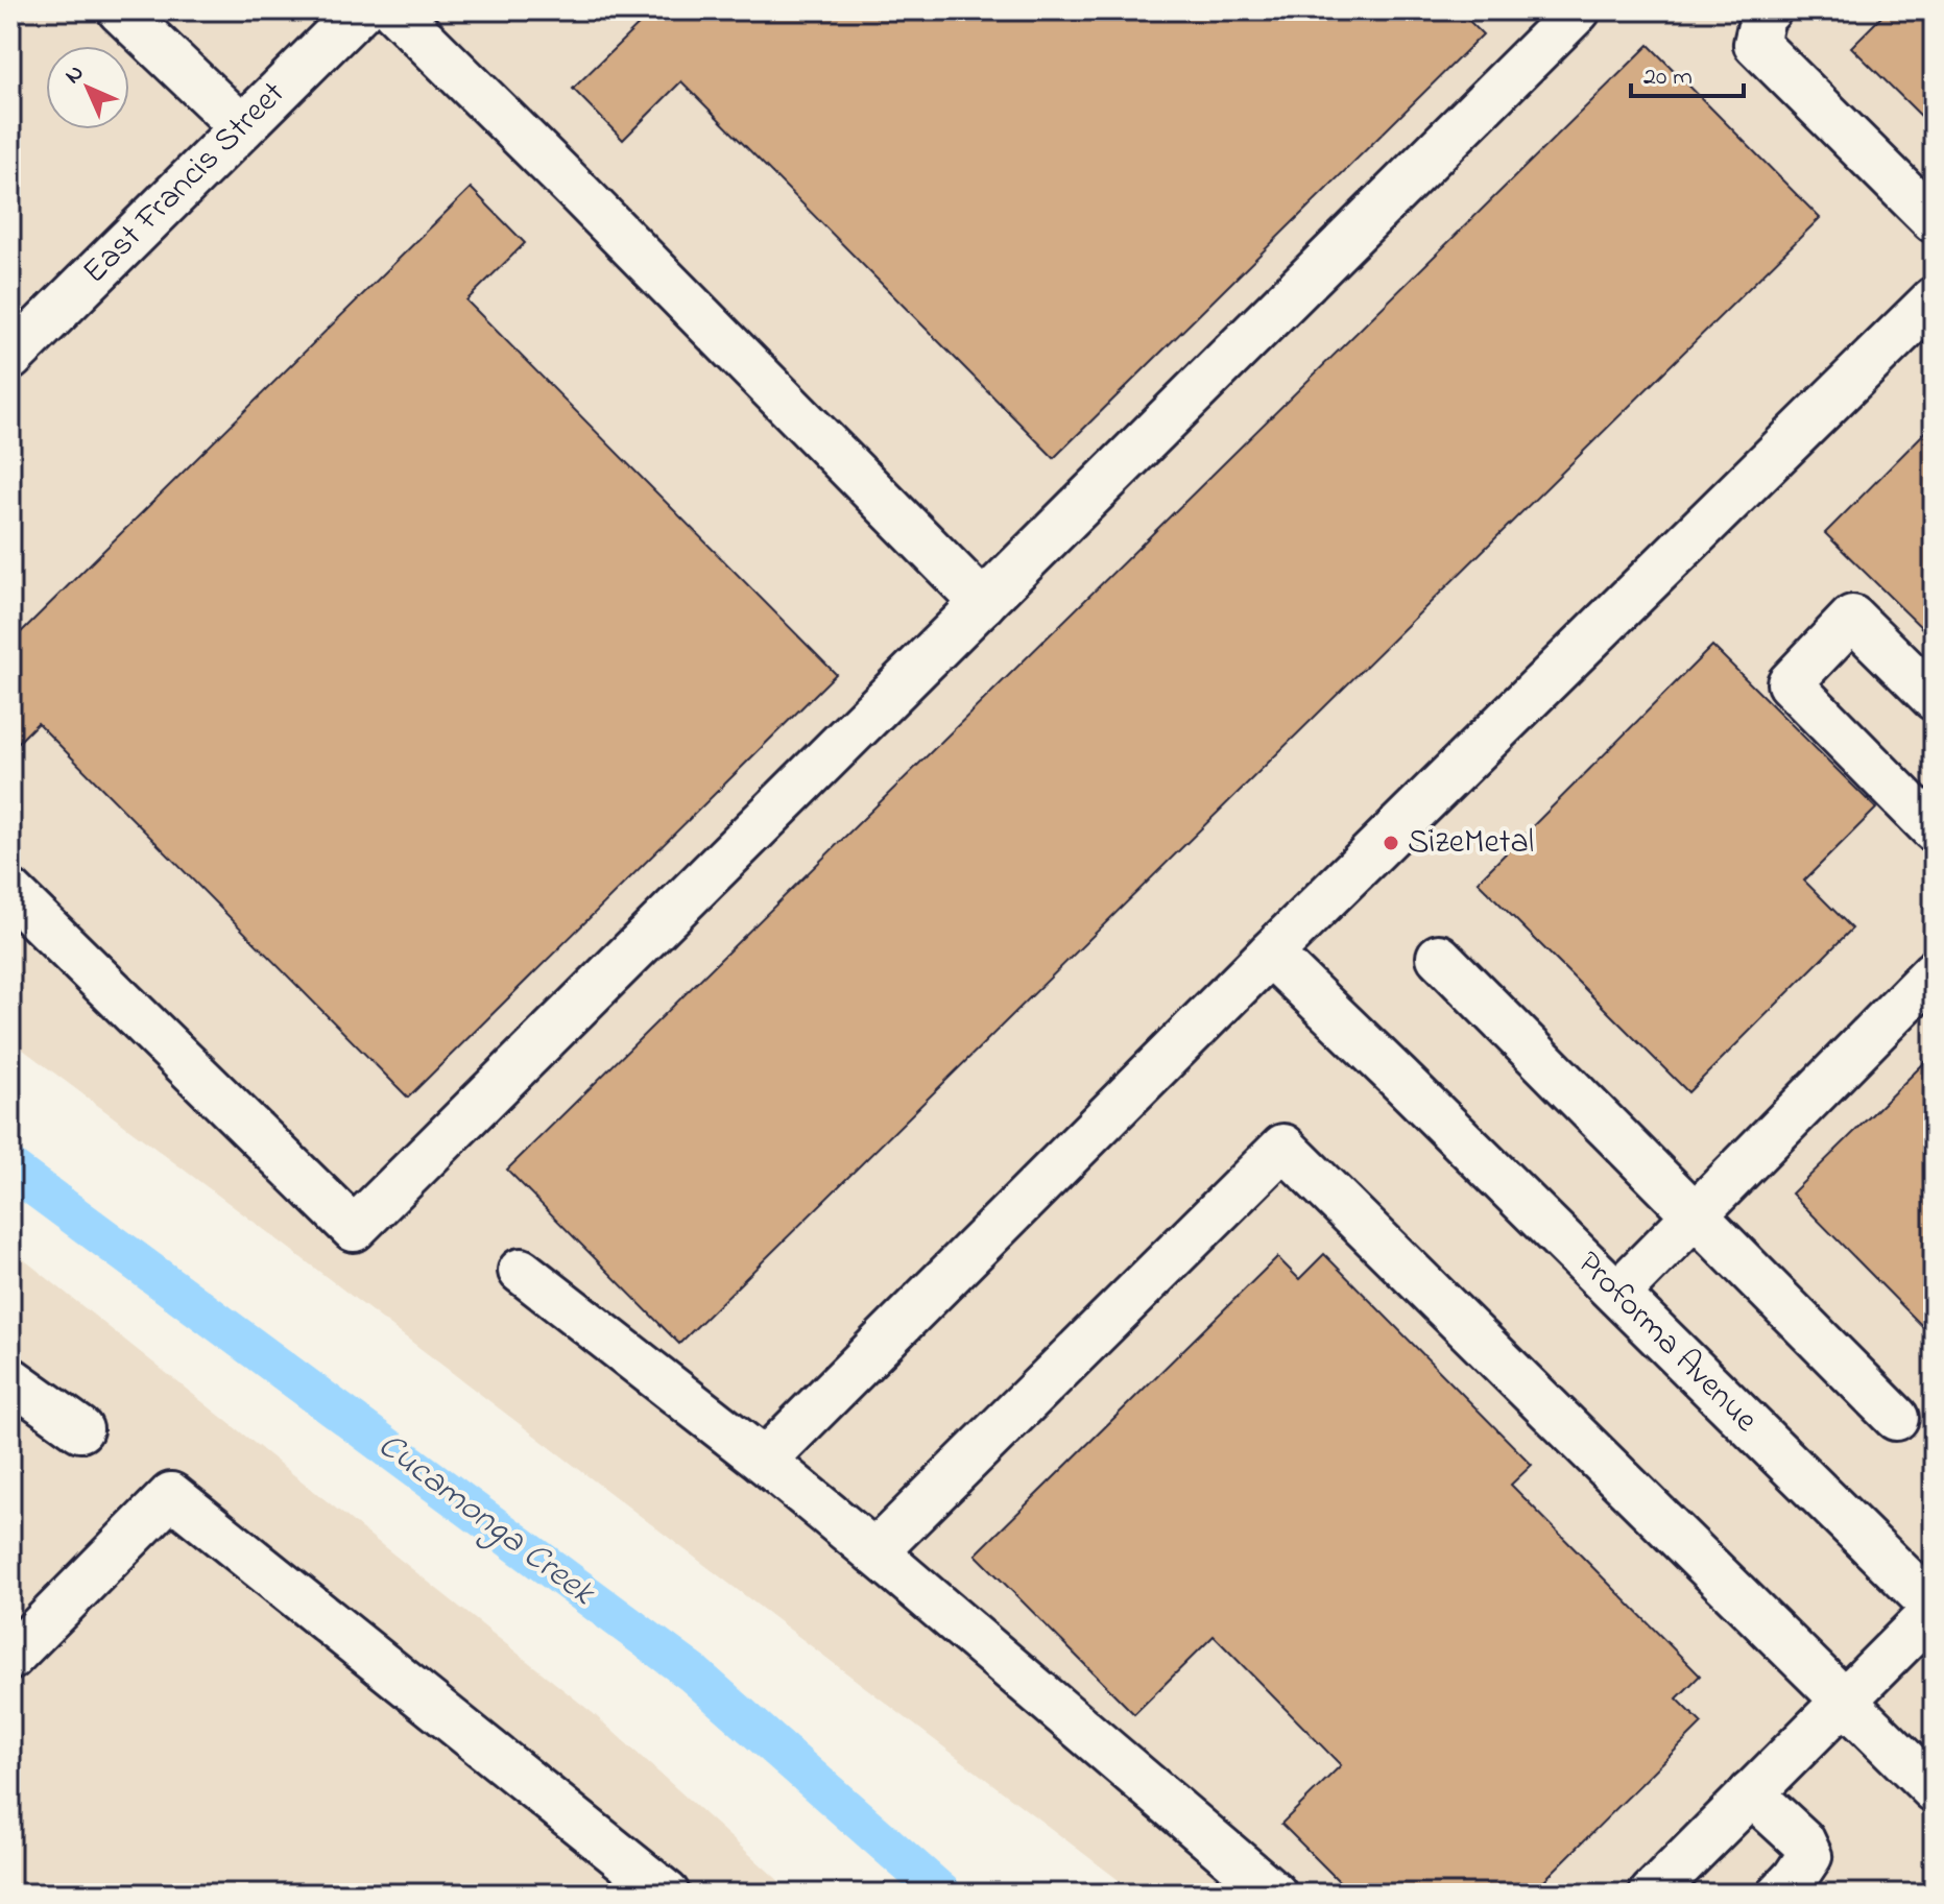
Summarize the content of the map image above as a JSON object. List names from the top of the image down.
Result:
{
  "streets": {
    "street": ["East Francis Street", "Proforma Avenue"]
  },
  "water": ["Cucamonga Creek"],
  "places": ["SizeMetal"],
  "scale_bar": "20 m",
  "north": "top left"
}
